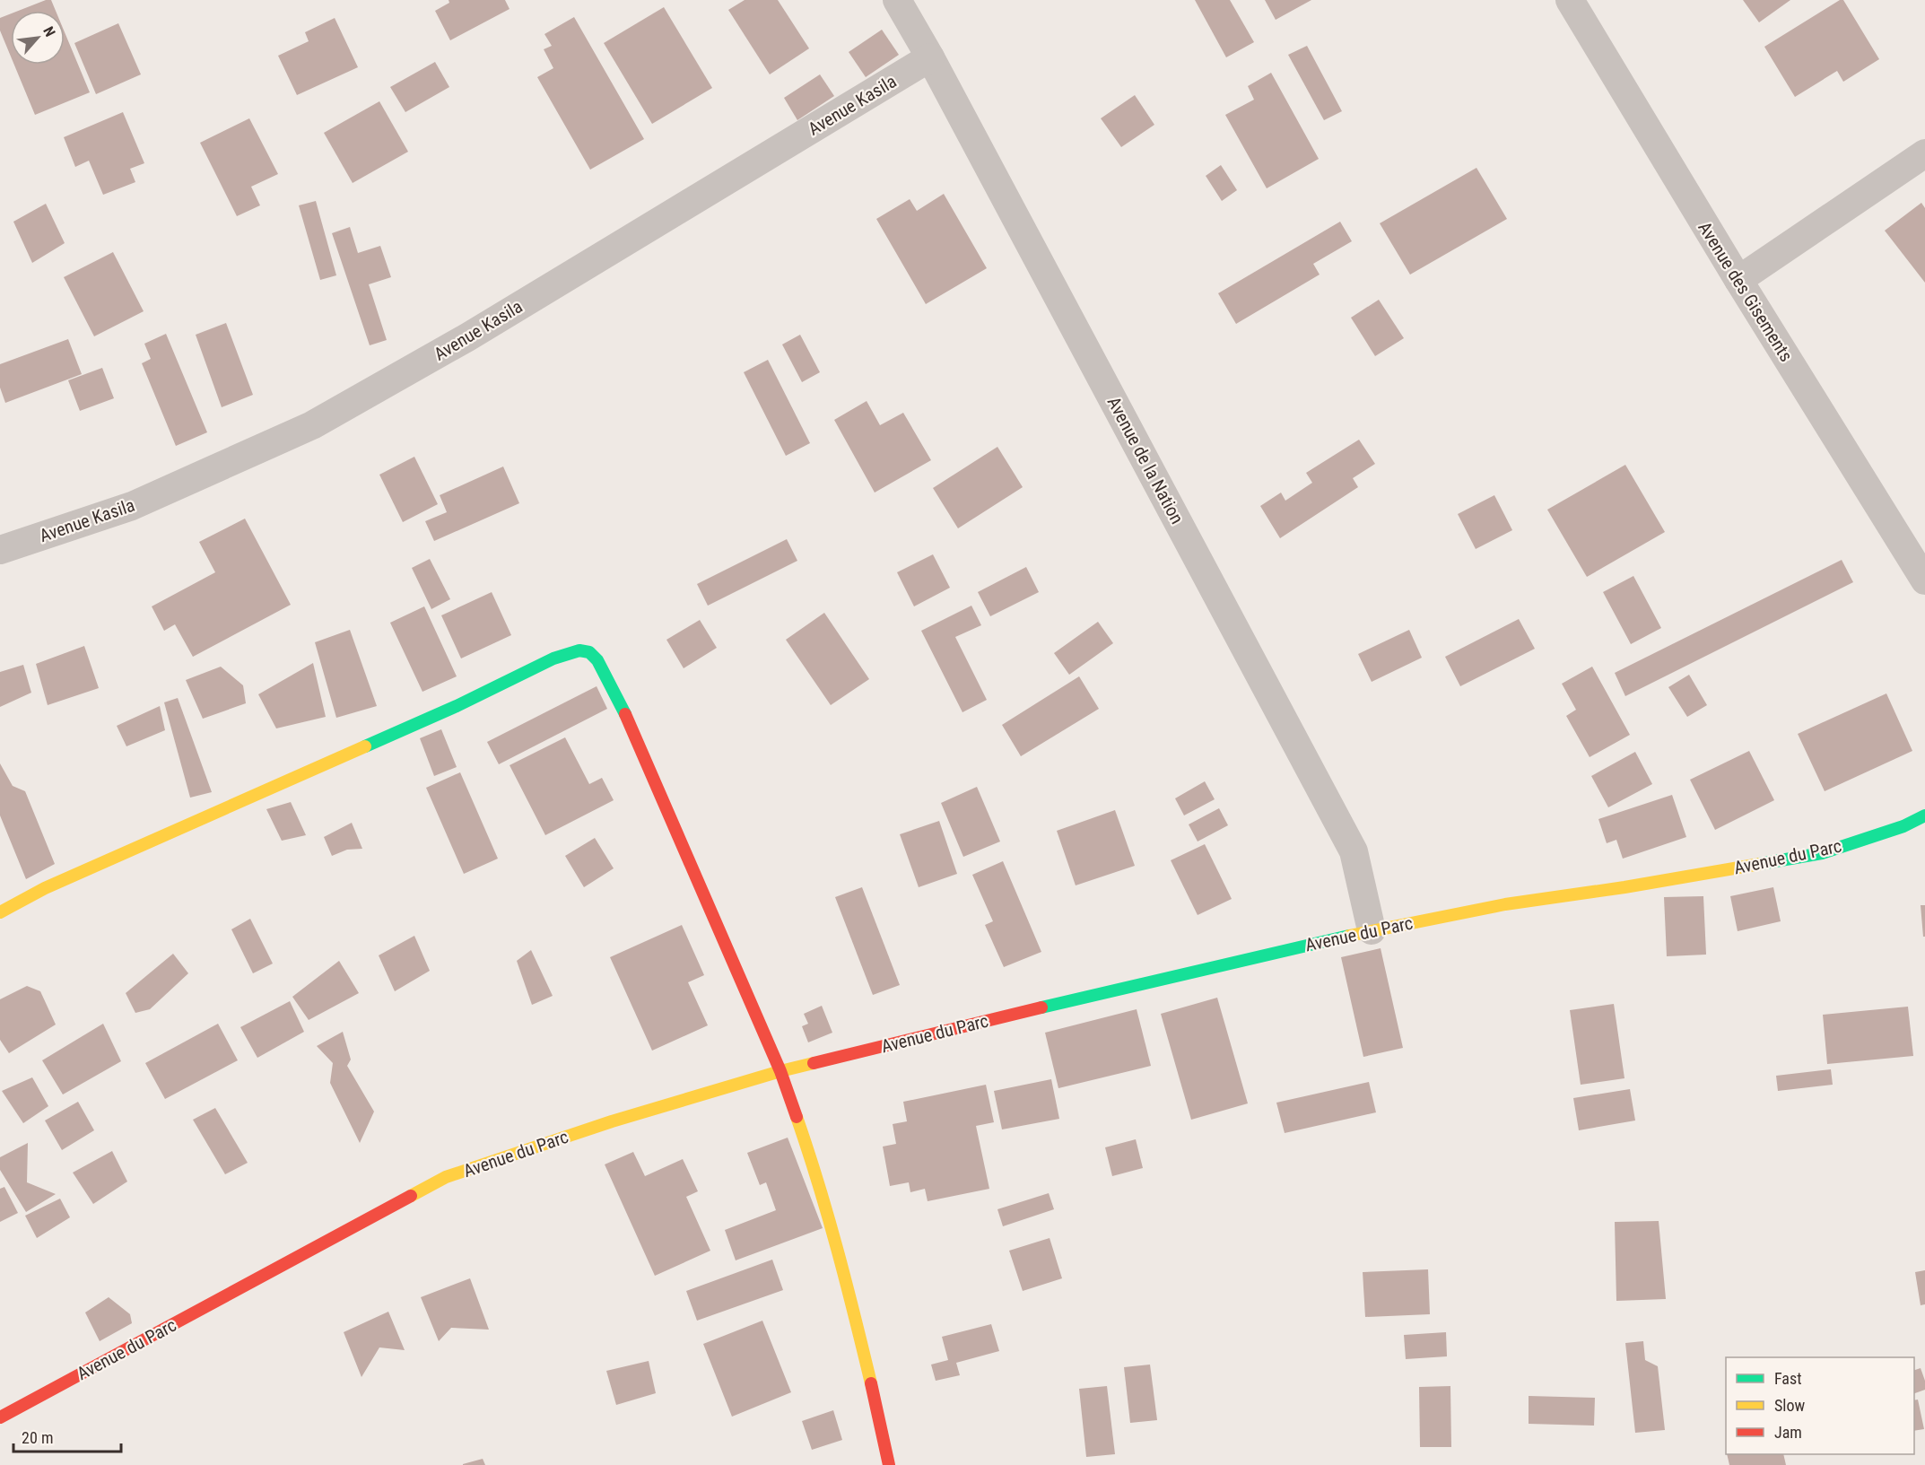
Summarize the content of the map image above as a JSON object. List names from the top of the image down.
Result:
{
  "streets": {
    "street": [
      "Avenue Kasila",
      "Avenue des Gisements",
      "Avenue de la Nation",
      "Avenue du Parc"
    ]
  },
  "crossings": [
    ["Avenue Kasila", "Avenue de la Nation"],
    ["Avenue de la Nation", "Avenue du Parc"]
  ],
  "legend": ["Fast", "Slow", "Jam"],
  "scale_bar": "20 m",
  "north": "top right"
}
